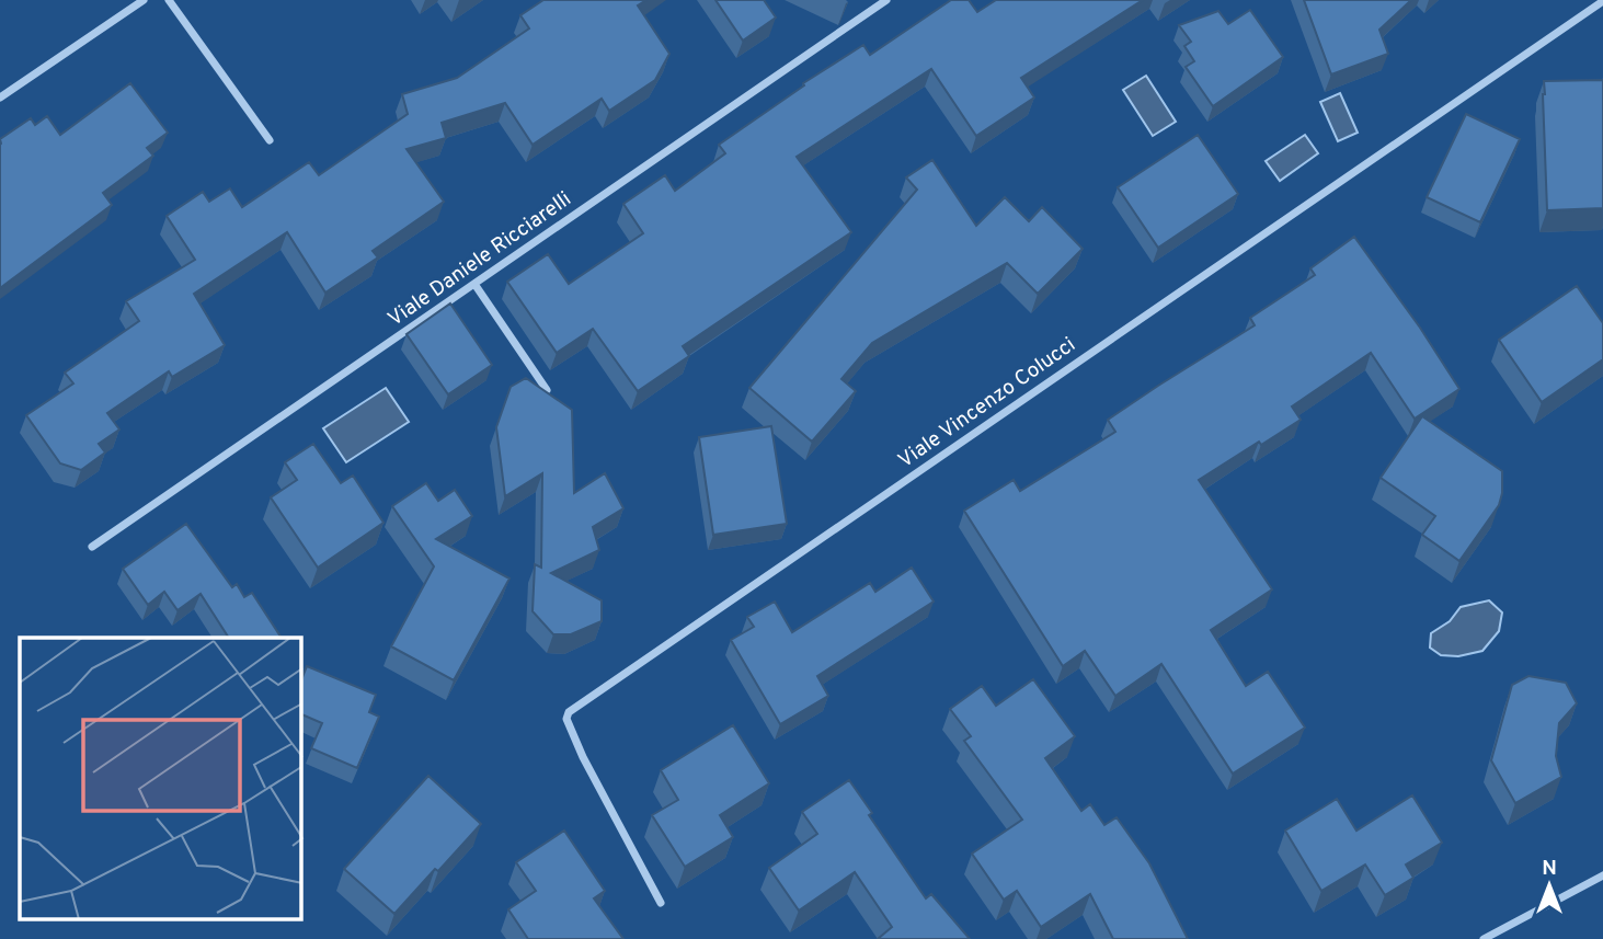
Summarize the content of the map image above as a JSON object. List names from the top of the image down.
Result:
{
  "streets": {
    "street": ["Viale Daniele Ricciarelli", "Viale Vincenzo Colucci"]
  },
  "north": "top"
}
